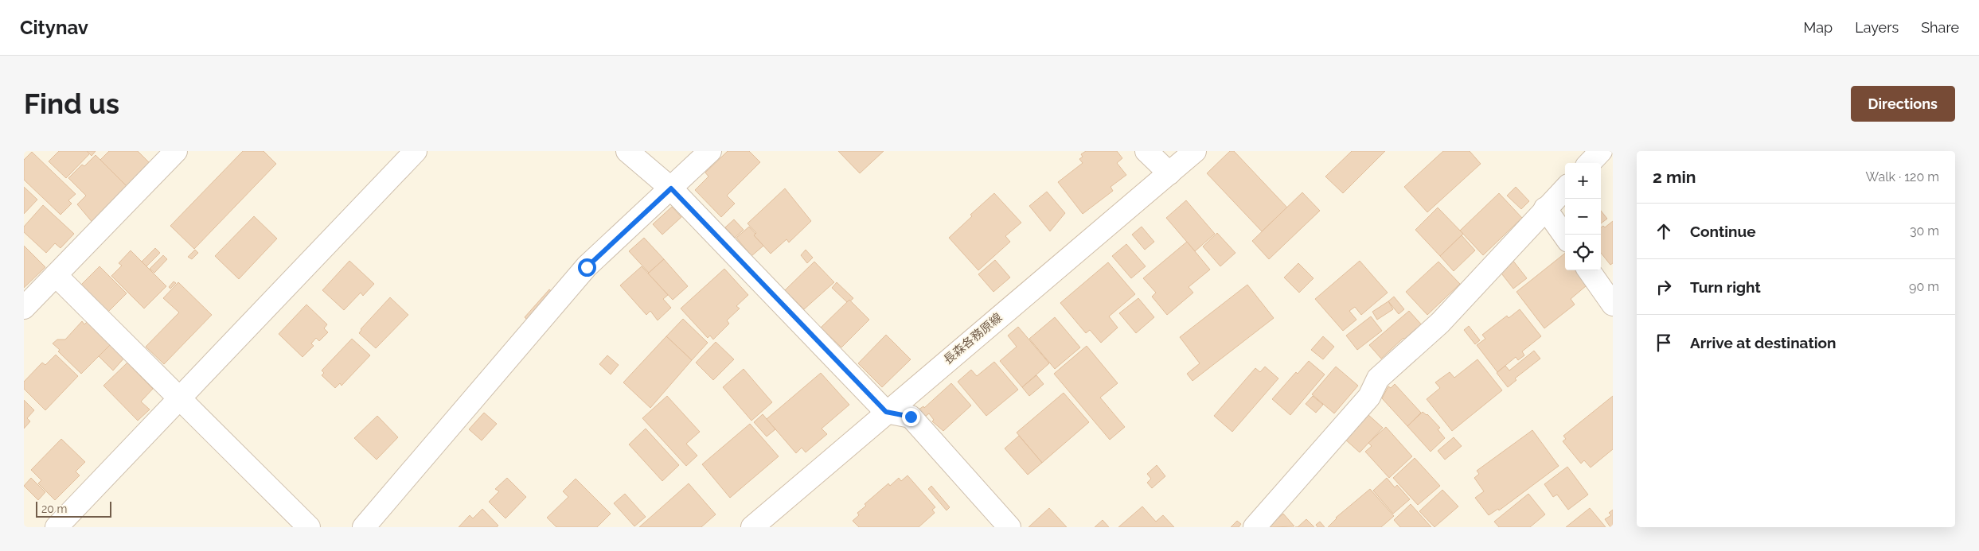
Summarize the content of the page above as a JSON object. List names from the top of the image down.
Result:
{
  "streets": {
    "street": ["長森各務原線"]
  },
  "scale_bar": "20 m",
  "page": {
    "header": "Citynav",
    "nav": ["Map", "Layers", "Share"],
    "buttons": "Directions",
    "title": "Find us",
    "heading": ["2 min", "Walk · 120 m"],
    "map_buttons": ["+", "−"],
    "list": [
      ["Continue", "30 m"],
      ["Turn right", "90 m"],
      "Arrive at destination"
    ],
    "scale": "20 m"
  }
}
